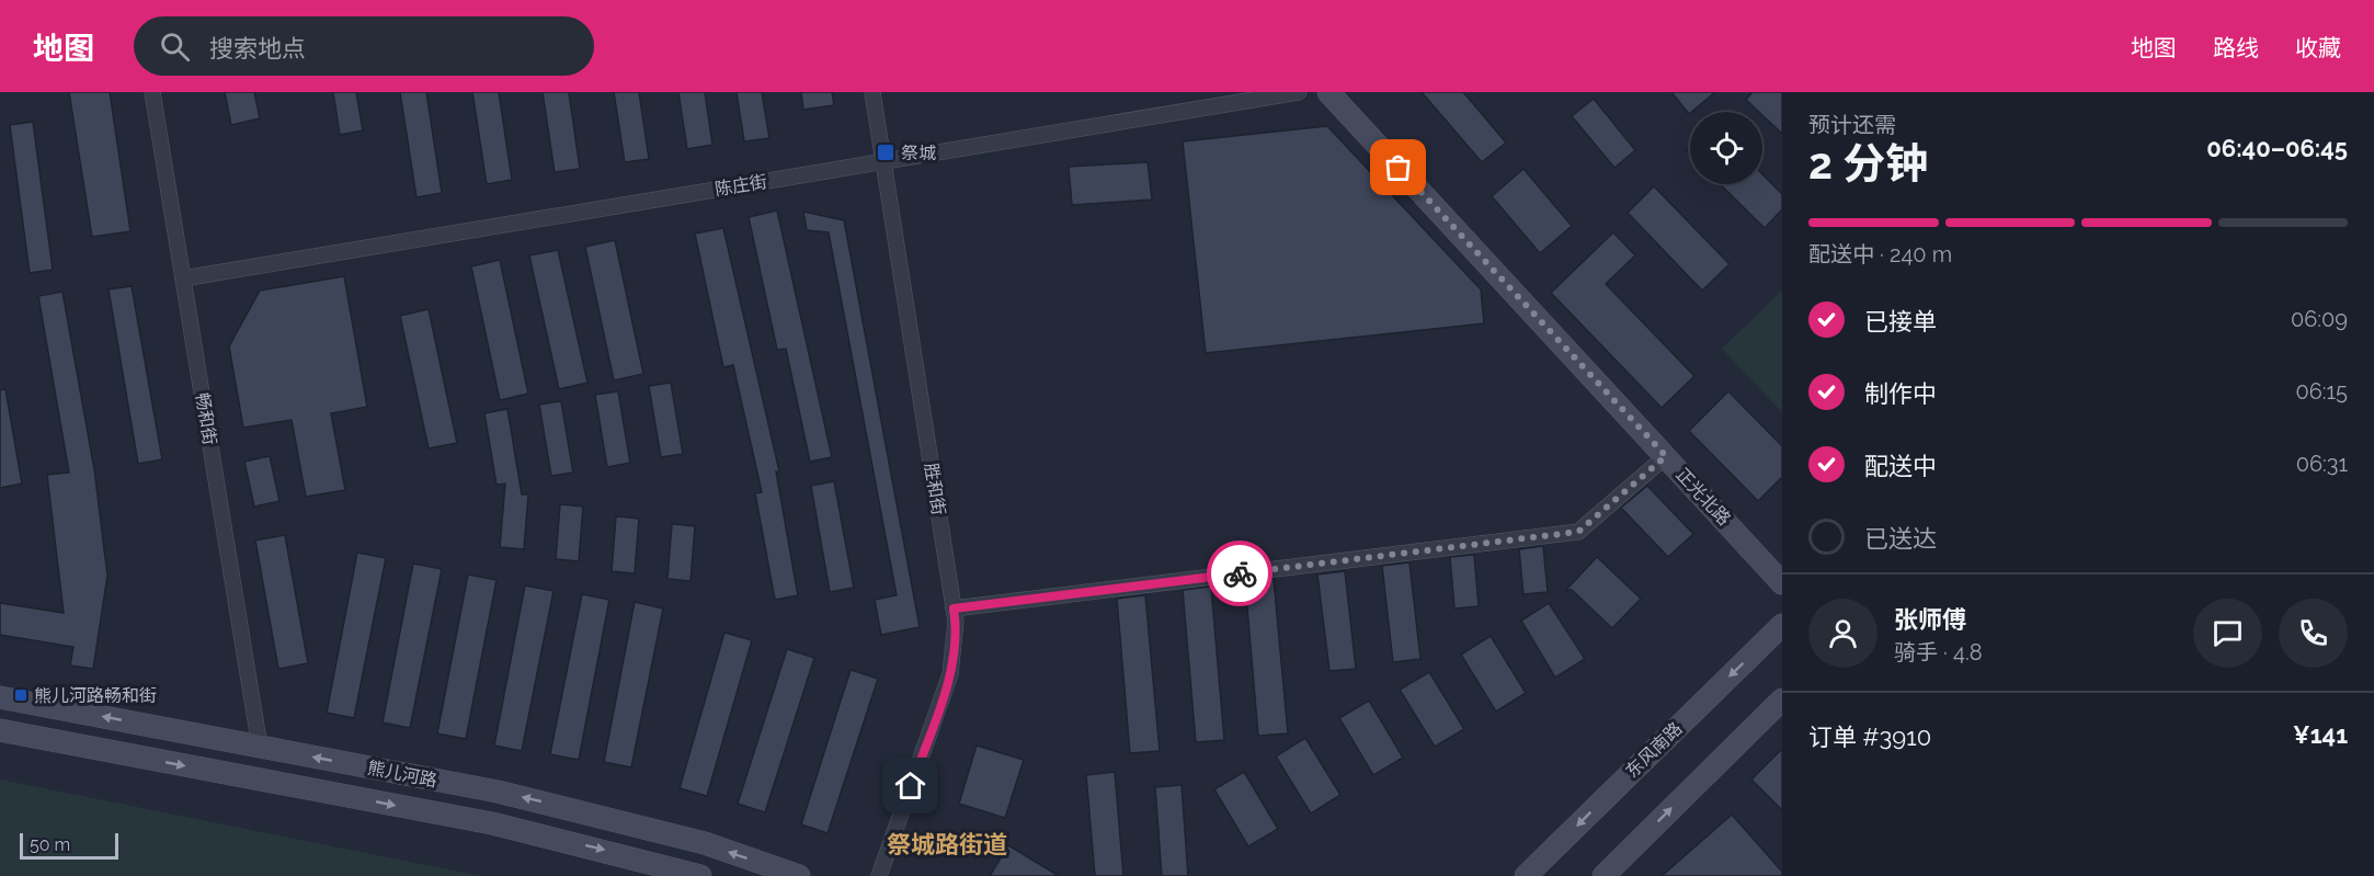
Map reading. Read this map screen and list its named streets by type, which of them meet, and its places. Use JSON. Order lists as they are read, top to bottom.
{
  "streets": {
    "street": [
      "陈庄街",
      "畅和街",
      "胜和街",
      "正光北路",
      "东风南路",
      "熊儿河路"
    ]
  },
  "crossings": [
    ["陈庄街", "畅和街"],
    ["陈庄街", "胜和街"],
    ["畅和街", "熊儿河路"]
  ],
  "districts": ["祭城路街道"],
  "places": {
    "transit": ["祭城", "熊儿河路畅和街"]
  },
  "scale_bar": "50 m",
  "page": {
    "header": "地图",
    "search": "搜索地点",
    "nav": ["地图", "路线", "收藏"],
    "heading": ["2 分钟", "预计还需", "06:40–06:45"],
    "panel": [
      "张师傅",
      "骑手 · 4.8",
      "订单 #3910",
      "¥141"
    ],
    "bar": "配送中 · 240 m",
    "list": [
      ["已接单", "06:09"],
      ["制作中", "06:15"],
      ["配送中", "06:31"],
      "已送达"
    ],
    "scale": "50 m"
  }
}
